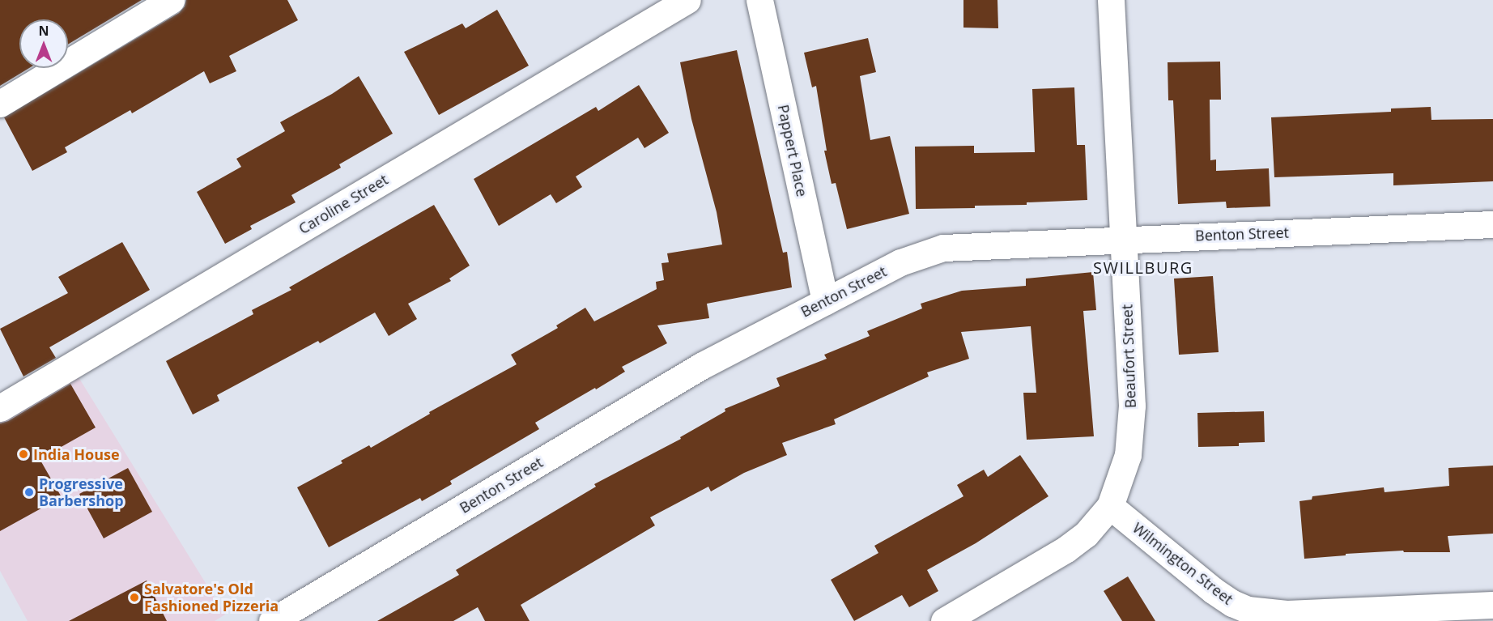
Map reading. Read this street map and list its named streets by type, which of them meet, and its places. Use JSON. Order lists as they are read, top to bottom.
{
  "streets": {
    "street": [
      "Pappert Place",
      "Caroline Street",
      "Benton Street",
      "Beaufort Street",
      "Wilmington Street"
    ]
  },
  "crossings": [
    ["Pappert Place", "Benton Street"],
    ["Benton Street", "Beaufort Street"],
    ["Beaufort Street", "Wilmington Street"]
  ],
  "districts": ["SWILLBURG"],
  "places": ["India House", "Progressive Barbershop", "Salvatore's Old Fashioned Pizzeria"],
  "north": "top"
}
